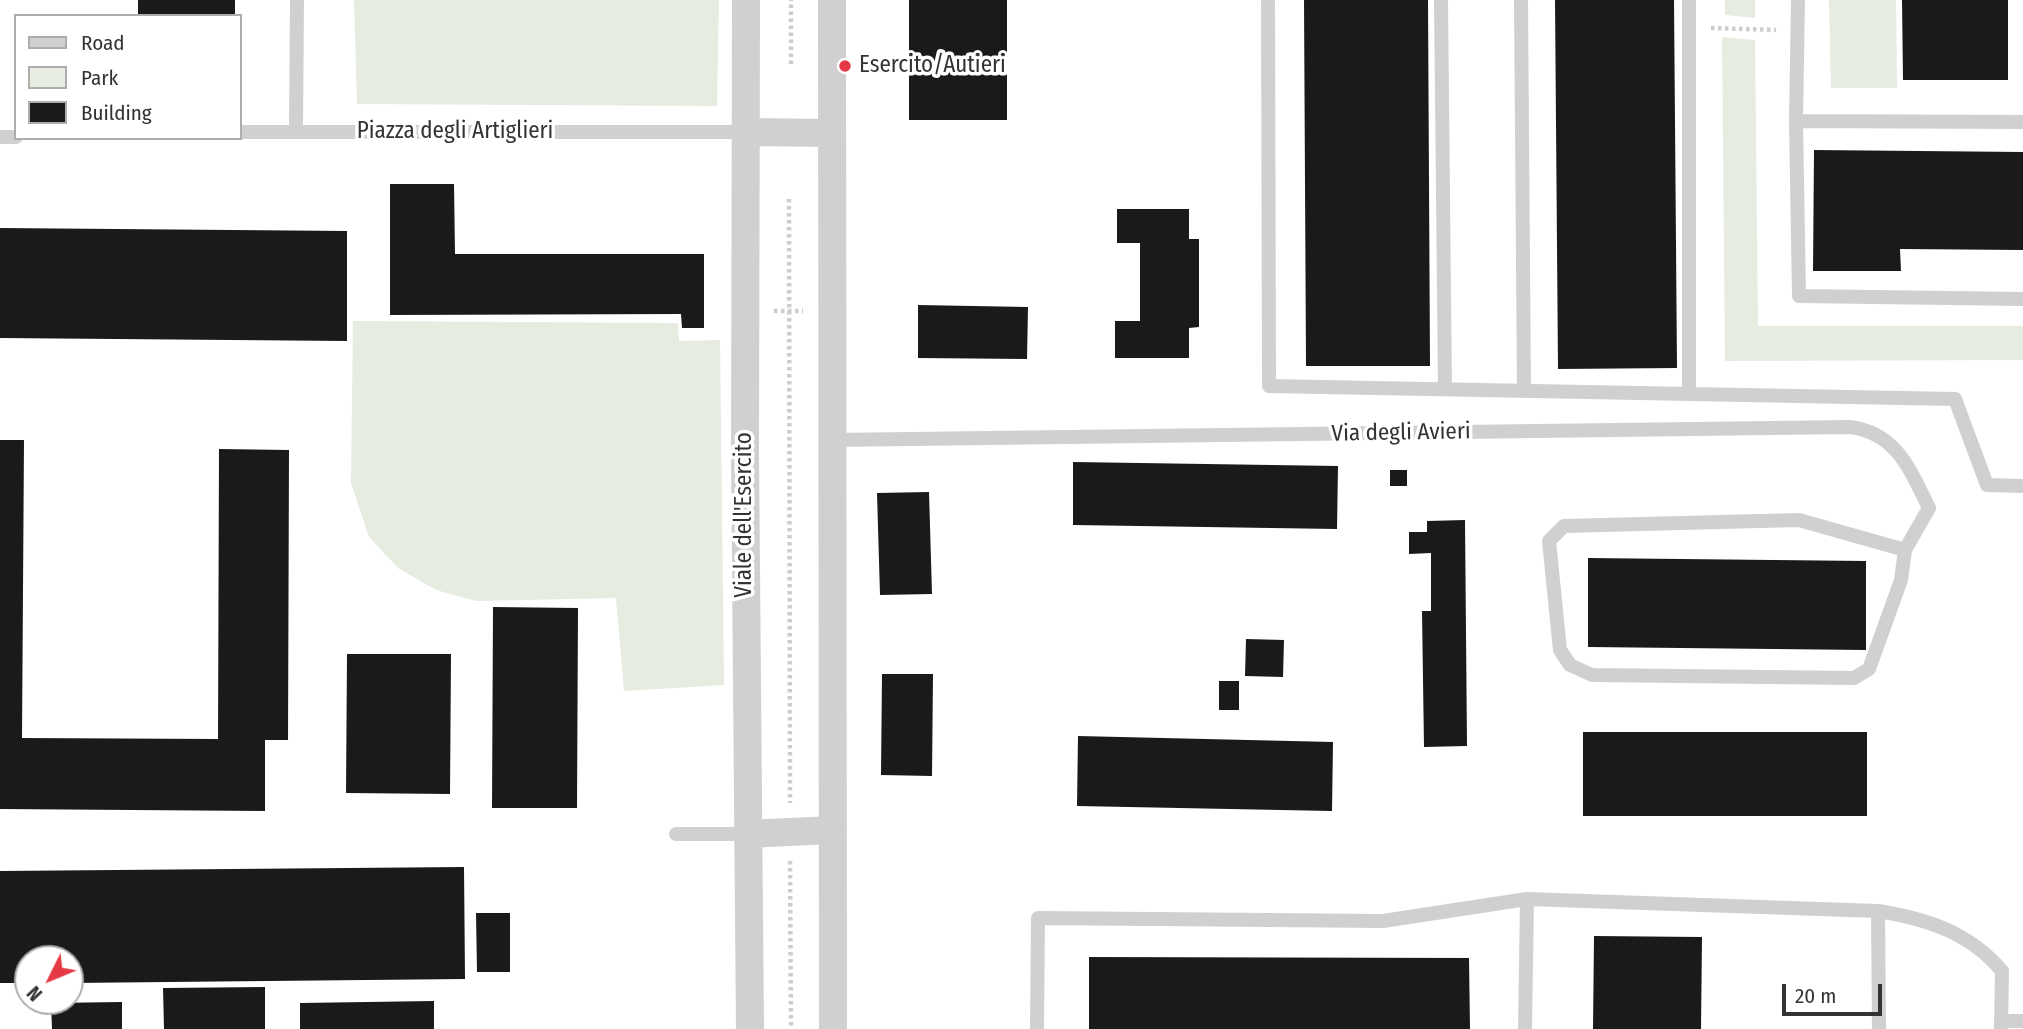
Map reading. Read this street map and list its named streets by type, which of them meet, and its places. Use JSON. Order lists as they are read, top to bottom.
{
  "streets": {
    "street": ["Viale dell'Esercito"],
    "lane": ["Piazza degli Artiglieri", "Via degli Avieri"]
  },
  "crossings": [
    ["Piazza degli Artiglieri", "Viale dell'Esercito"]
  ],
  "places": ["Esercito/Autieri"],
  "legend": ["Road", "Park", "Building"],
  "scale_bar": "20 m",
  "north": "bottom left"
}
